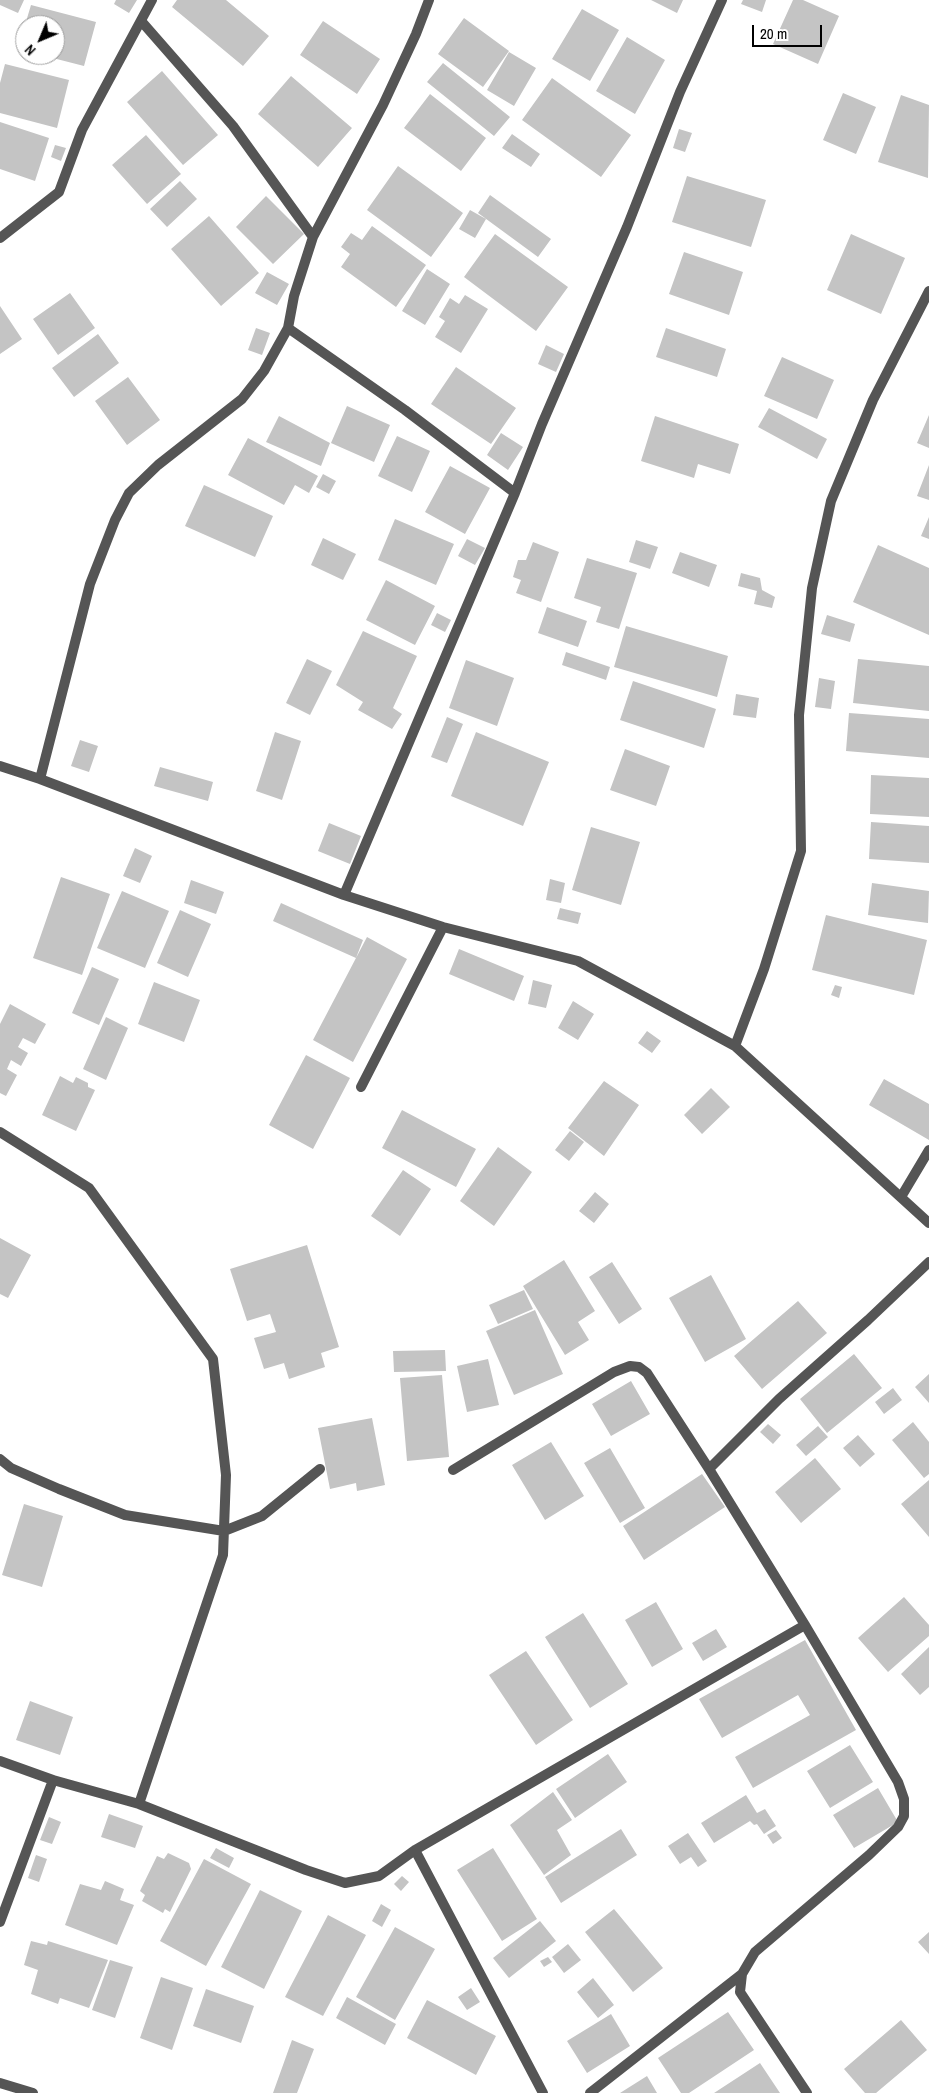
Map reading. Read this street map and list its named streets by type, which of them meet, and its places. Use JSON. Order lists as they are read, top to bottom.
{
  "scale_bar": "20 m",
  "north": "bottom left"
}
